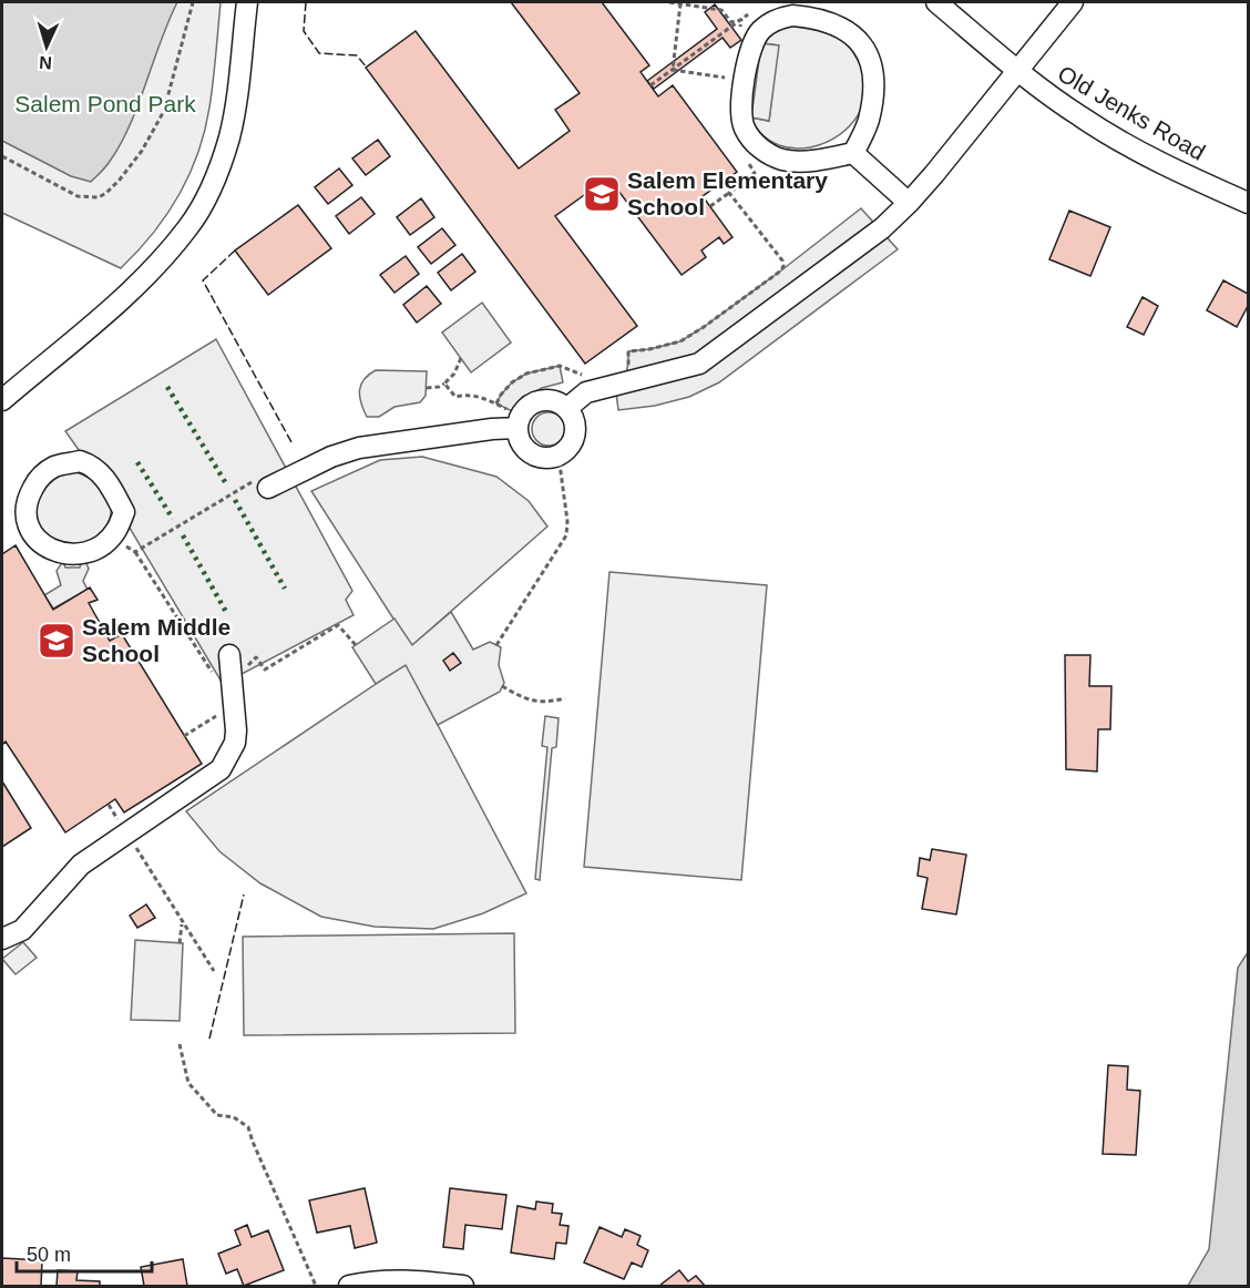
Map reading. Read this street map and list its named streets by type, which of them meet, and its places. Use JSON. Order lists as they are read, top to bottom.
{
  "streets": {
    "street": ["Old Jenks Road"]
  },
  "parks": ["Salem Pond Park"],
  "places": {
    "school or university": ["Salem Elementary School", "Salem Middle School"]
  },
  "scale_bar": "50 m",
  "north": "bottom"
}
